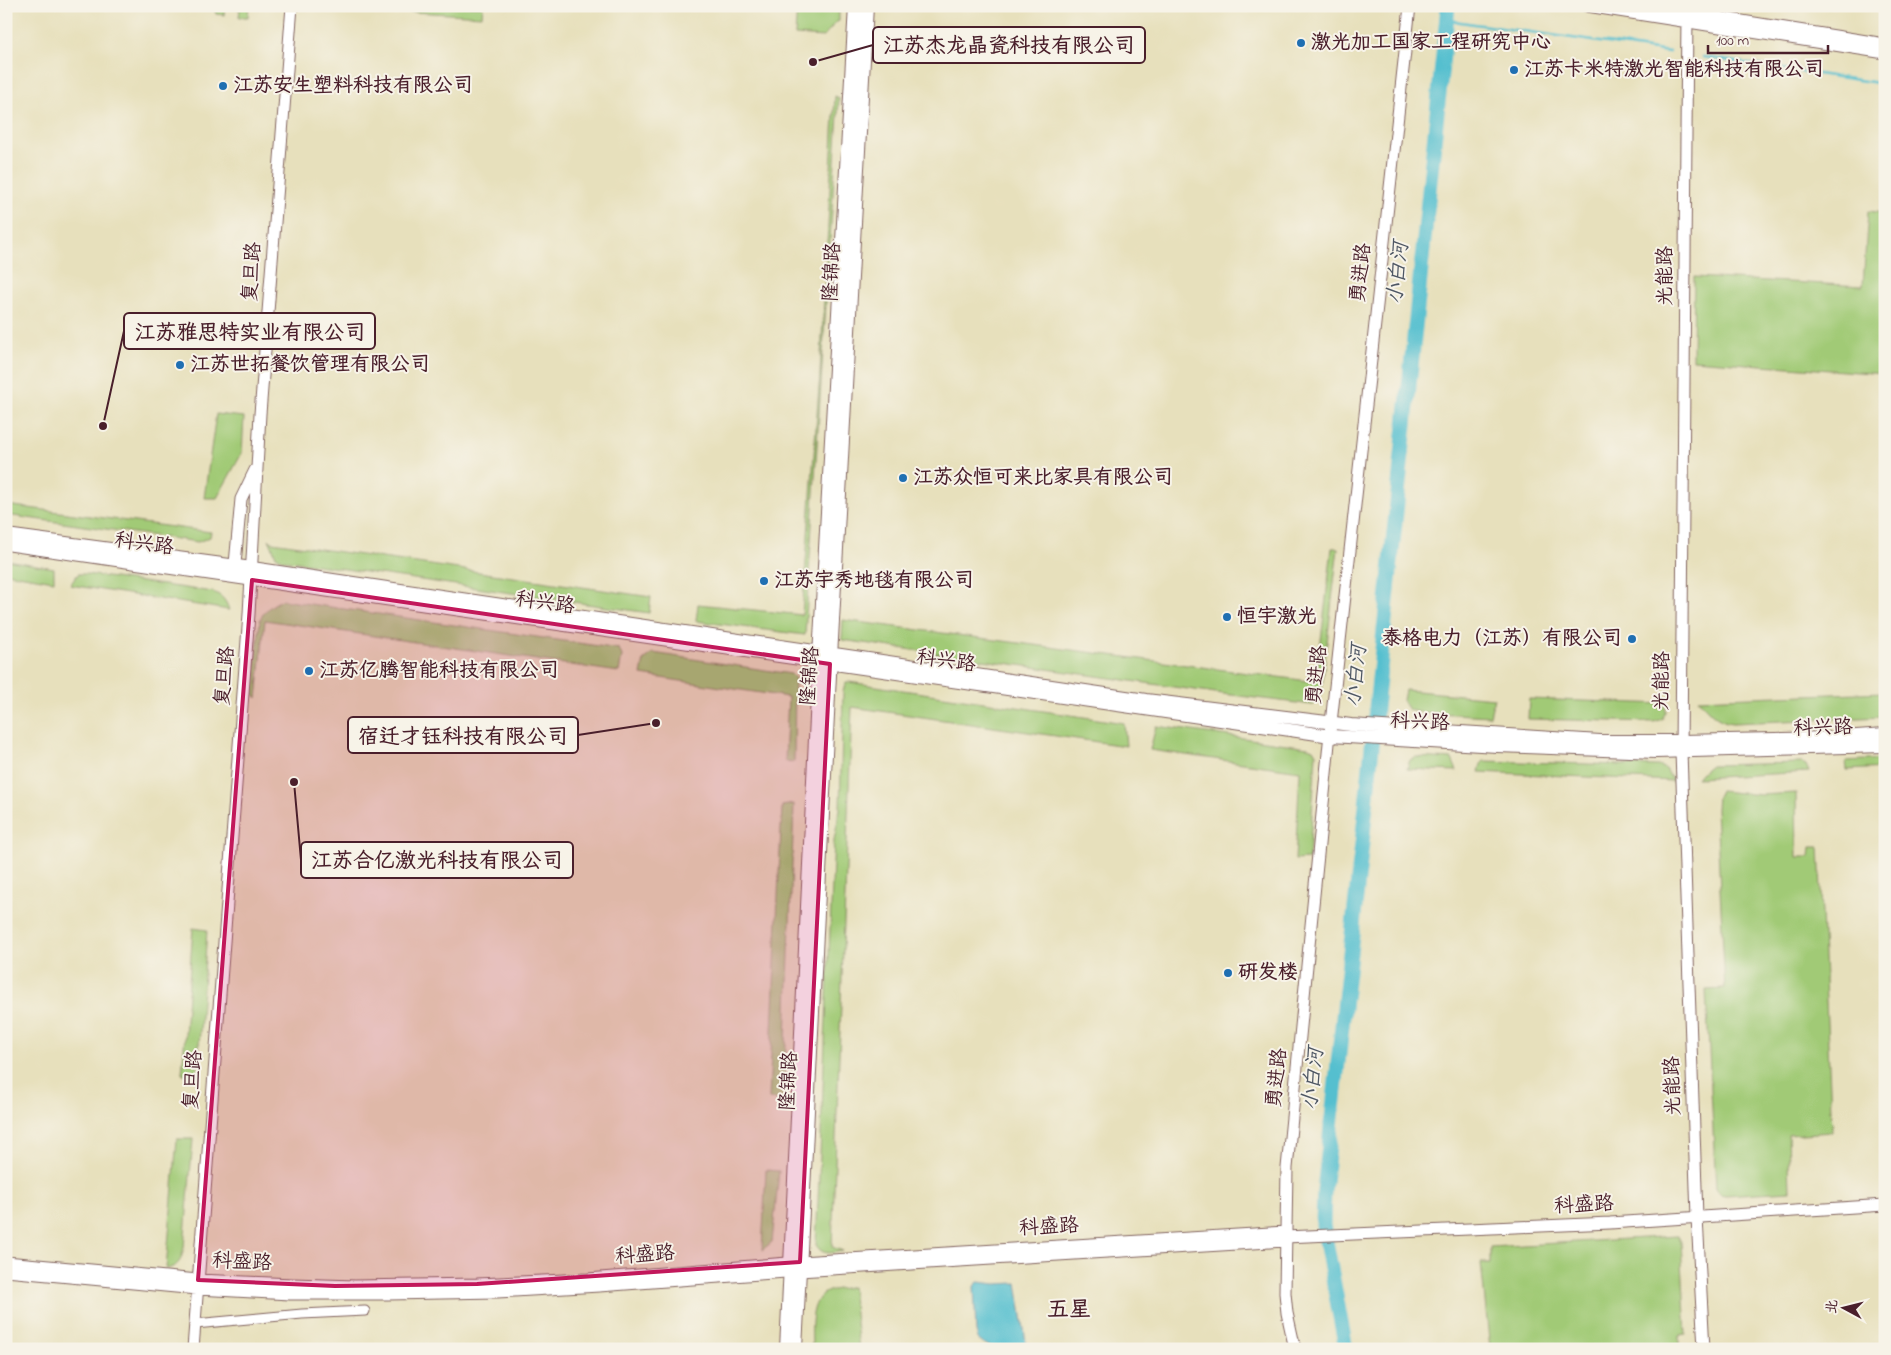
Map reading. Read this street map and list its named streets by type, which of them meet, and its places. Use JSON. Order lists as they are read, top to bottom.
{
  "streets": {
    "main road": ["隆锦路", "科兴路"],
    "street": [
      "复旦路",
      "勇进路",
      "光能路",
      "科盛路"
    ]
  },
  "crossings": [
    ["复旦路", "科兴路"],
    ["复旦路", "科盛路"],
    ["隆锦路", "科兴路"],
    ["隆锦路", "科盛路"],
    ["勇进路", "科兴路"],
    ["勇进路", "科盛路"],
    ["光能路", "科兴路"],
    ["光能路", "科盛路"]
  ],
  "districts": ["五星"],
  "water": ["小白河"],
  "places": [
    "激光加工国家工程研究中心",
    "江苏杰龙晶瓷科技有限公司",
    "江苏卡米特激光智能科技有限公司",
    "江苏安生塑料科技有限公司",
    "江苏世拓餐饮管理有限公司",
    "江苏雅思特实业有限公司",
    "江苏众恒可来比家具有限公司",
    "江苏宇秀地毯有限公司",
    "恒宇激光",
    "泰格电力（江苏）有限公司",
    "江苏亿腾智能科技有限公司",
    "宿迁才钰科技有限公司",
    "江苏合亿激光科技有限公司",
    "研发楼"
  ],
  "scale_bar": "100 m",
  "north": "left"
}
